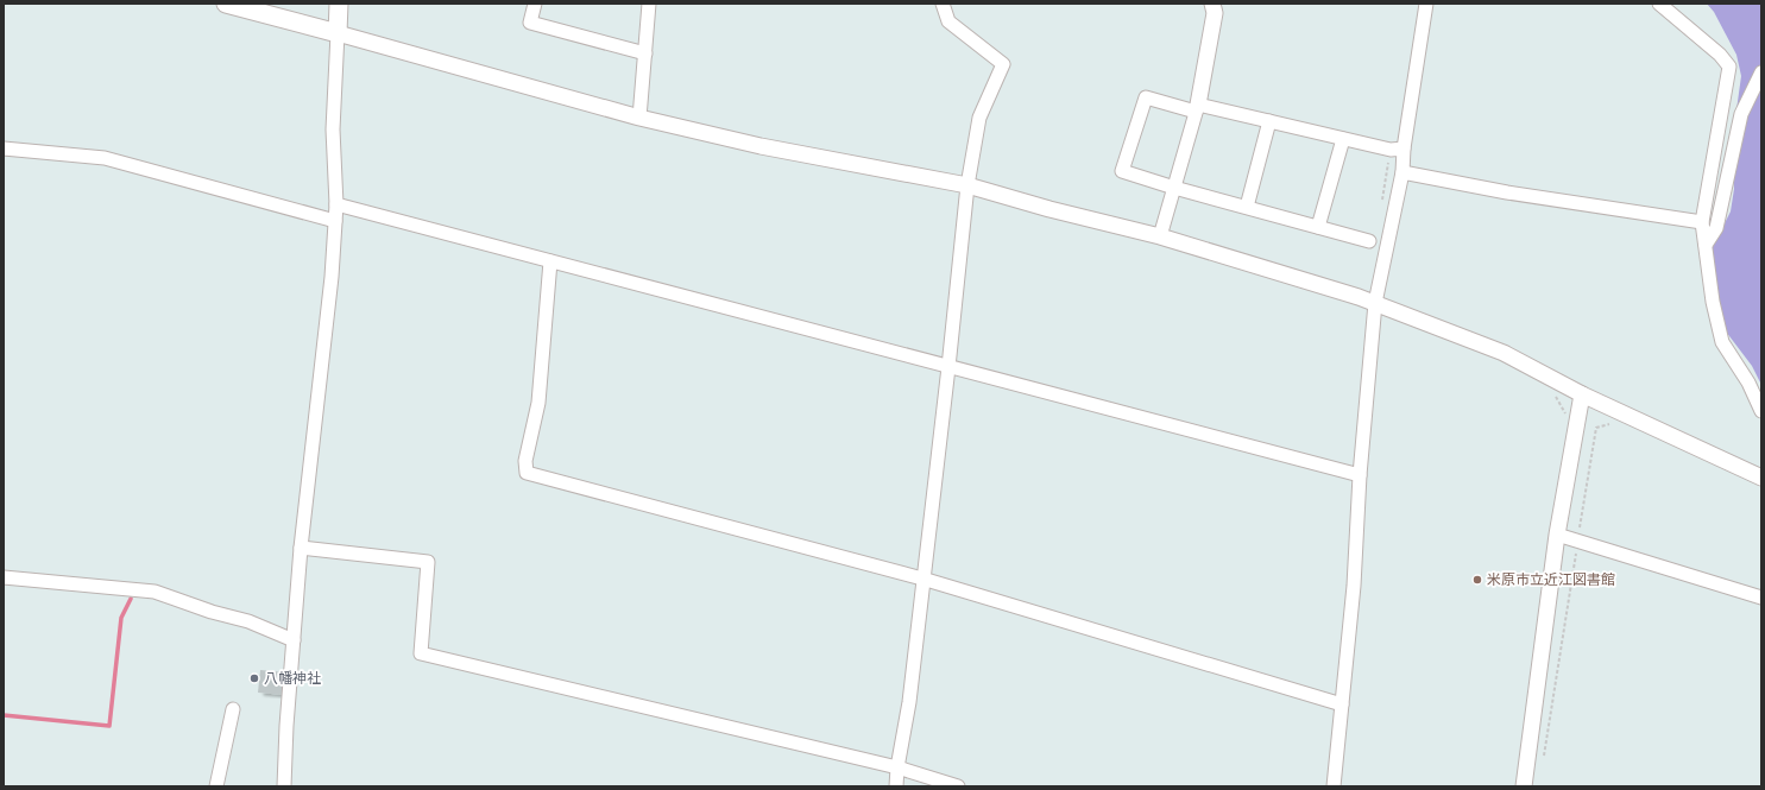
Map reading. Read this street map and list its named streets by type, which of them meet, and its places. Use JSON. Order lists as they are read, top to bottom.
{
  "places": ["米原市立近江図書館", "八幡神社"]
}
